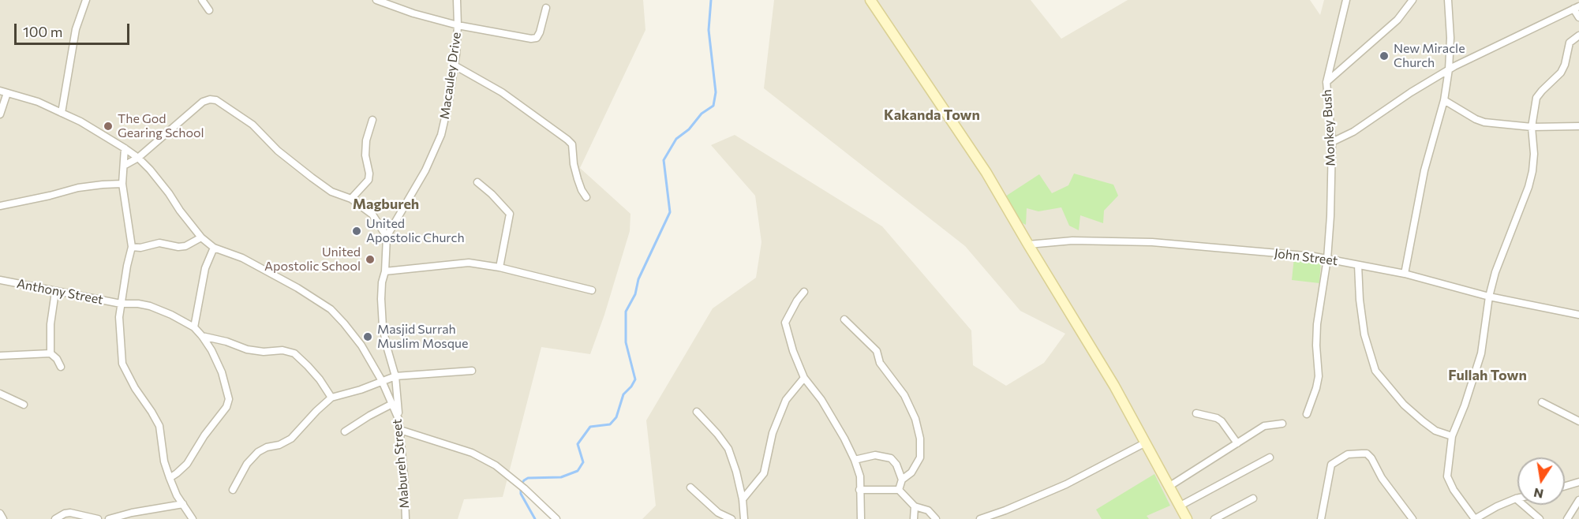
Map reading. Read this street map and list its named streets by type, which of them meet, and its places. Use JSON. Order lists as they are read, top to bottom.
{
  "streets": {
    "street": [
      "Macauley Drive",
      "Monkey Bush",
      "John Street",
      "Anthony Street",
      "Mabureh Street"
    ]
  },
  "crossings": [
    ["Macauley Drive", "Mabureh Street"],
    ["Monkey Bush", "John Street"]
  ],
  "districts": ["Kakanda Town", "Magbureh", "Fullah Town"],
  "places": [
    "New Miracle Church",
    "The God Gearing School",
    "United Apostolic Church",
    "United Apostolic School",
    "Masjid Surrah Muslim Mosque"
  ],
  "scale_bar": "100 m",
  "north": "bottom"
}
